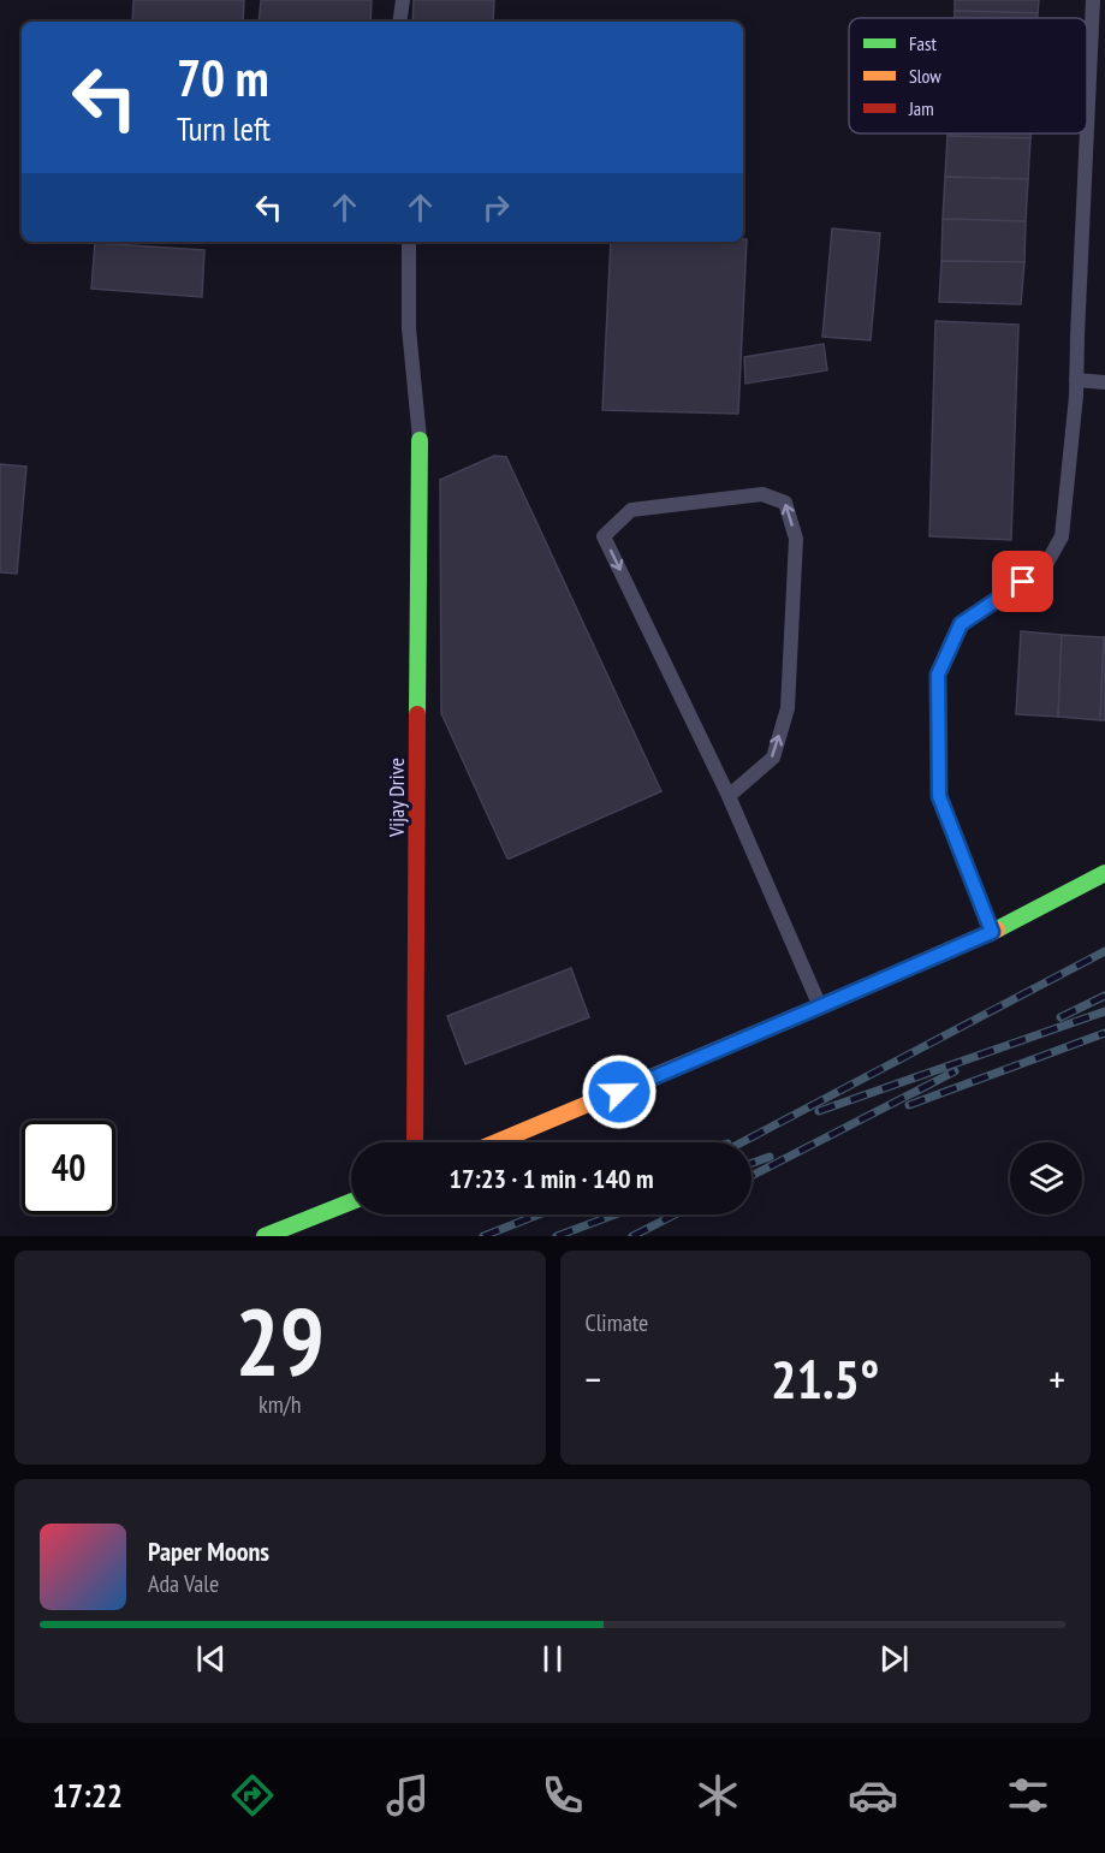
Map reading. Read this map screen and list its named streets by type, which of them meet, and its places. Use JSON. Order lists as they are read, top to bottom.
{
  "streets": {
    "street": ["Vijay Drive"]
  },
  "legend": ["Fast", "Slow", "Jam"],
  "page": {
    "turn": ["70 m", "Turn left"],
    "limit": "40",
    "trip": "17:23 · 1 min · 140 m",
    "tile": [
      ["29", "km/h"],
      "Climate"
    ],
    "heat": ["−", "21.5°", "+"],
    "song": ["Paper Moons", "Ada Vale"],
    "tabs": "17:22"
  }
}
